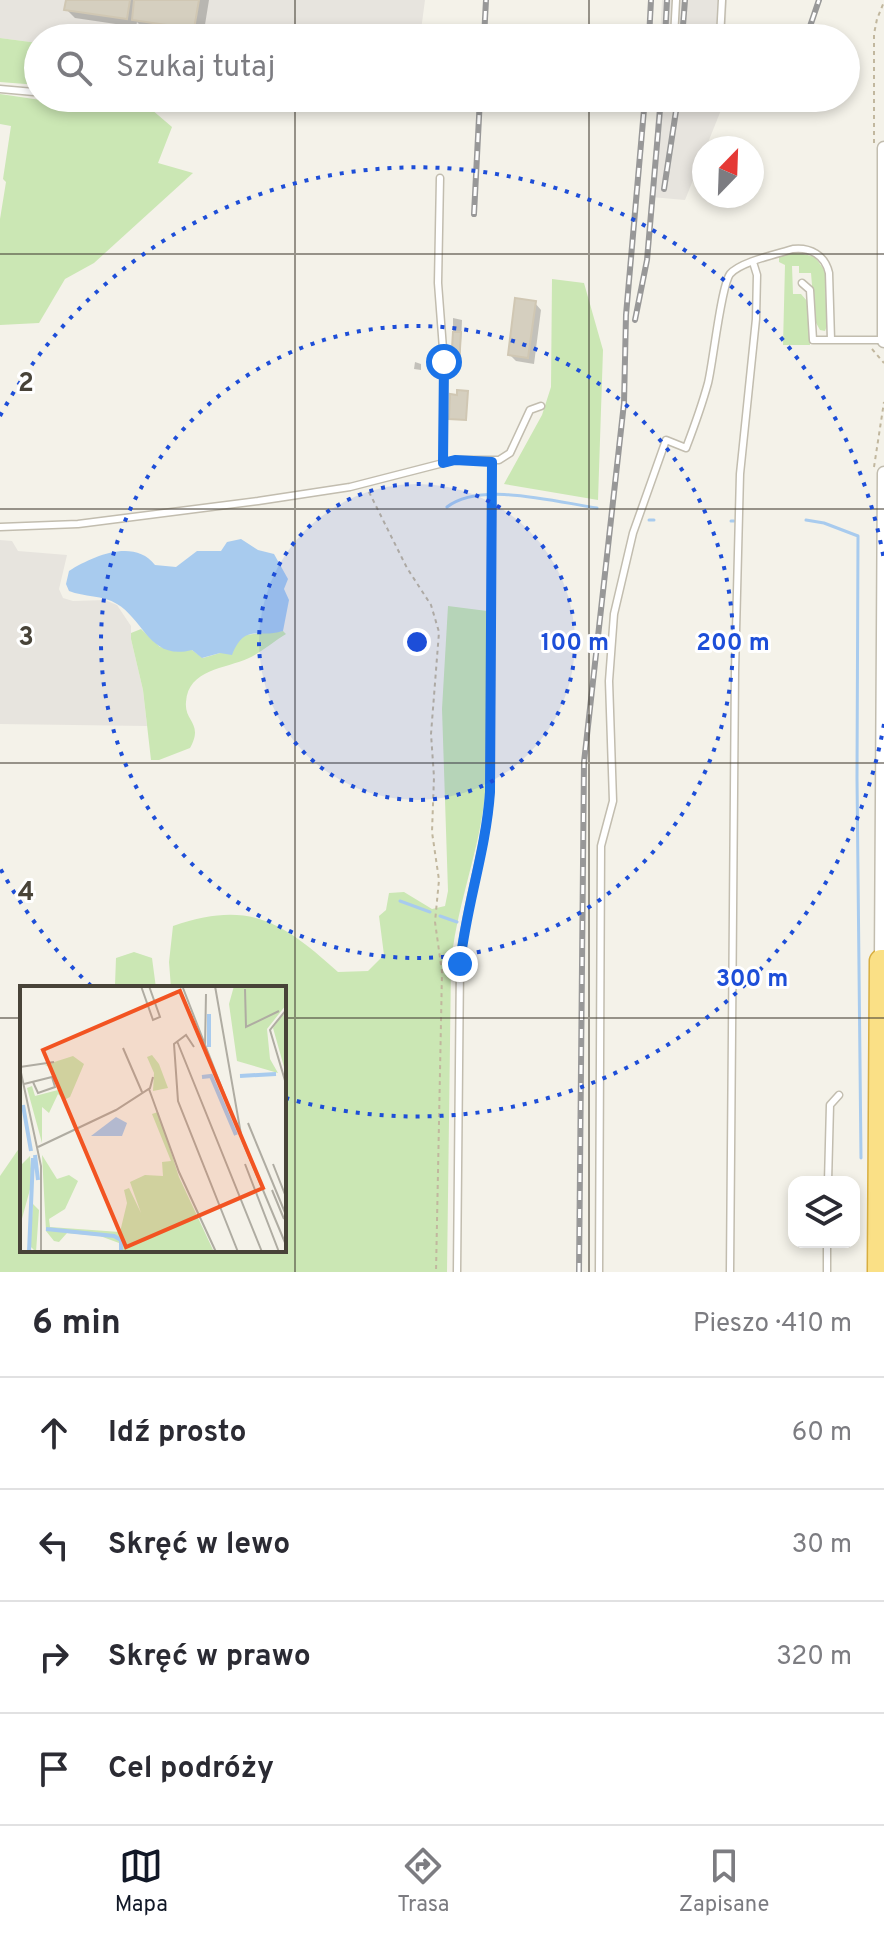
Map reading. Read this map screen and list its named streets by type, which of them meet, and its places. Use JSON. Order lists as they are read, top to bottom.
{
  "north": "top right",
  "page": {
    "search": "Szukaj tutaj",
    "heading": ["6 min", "Pieszo · 410 m"],
    "list": [
      ["Idź prosto", "60 m"],
      ["Skręć w lewo", "30 m"],
      ["Skręć w prawo", "320 m"],
      "Cel podróży"
    ],
    "nav": ["Mapa", "Trasa", "Zapisane"]
  },
  "grid": {
    "rows": ["2", "3", "4"]
  },
  "rings": ["100 m", "200 m", "300 m"]
}
